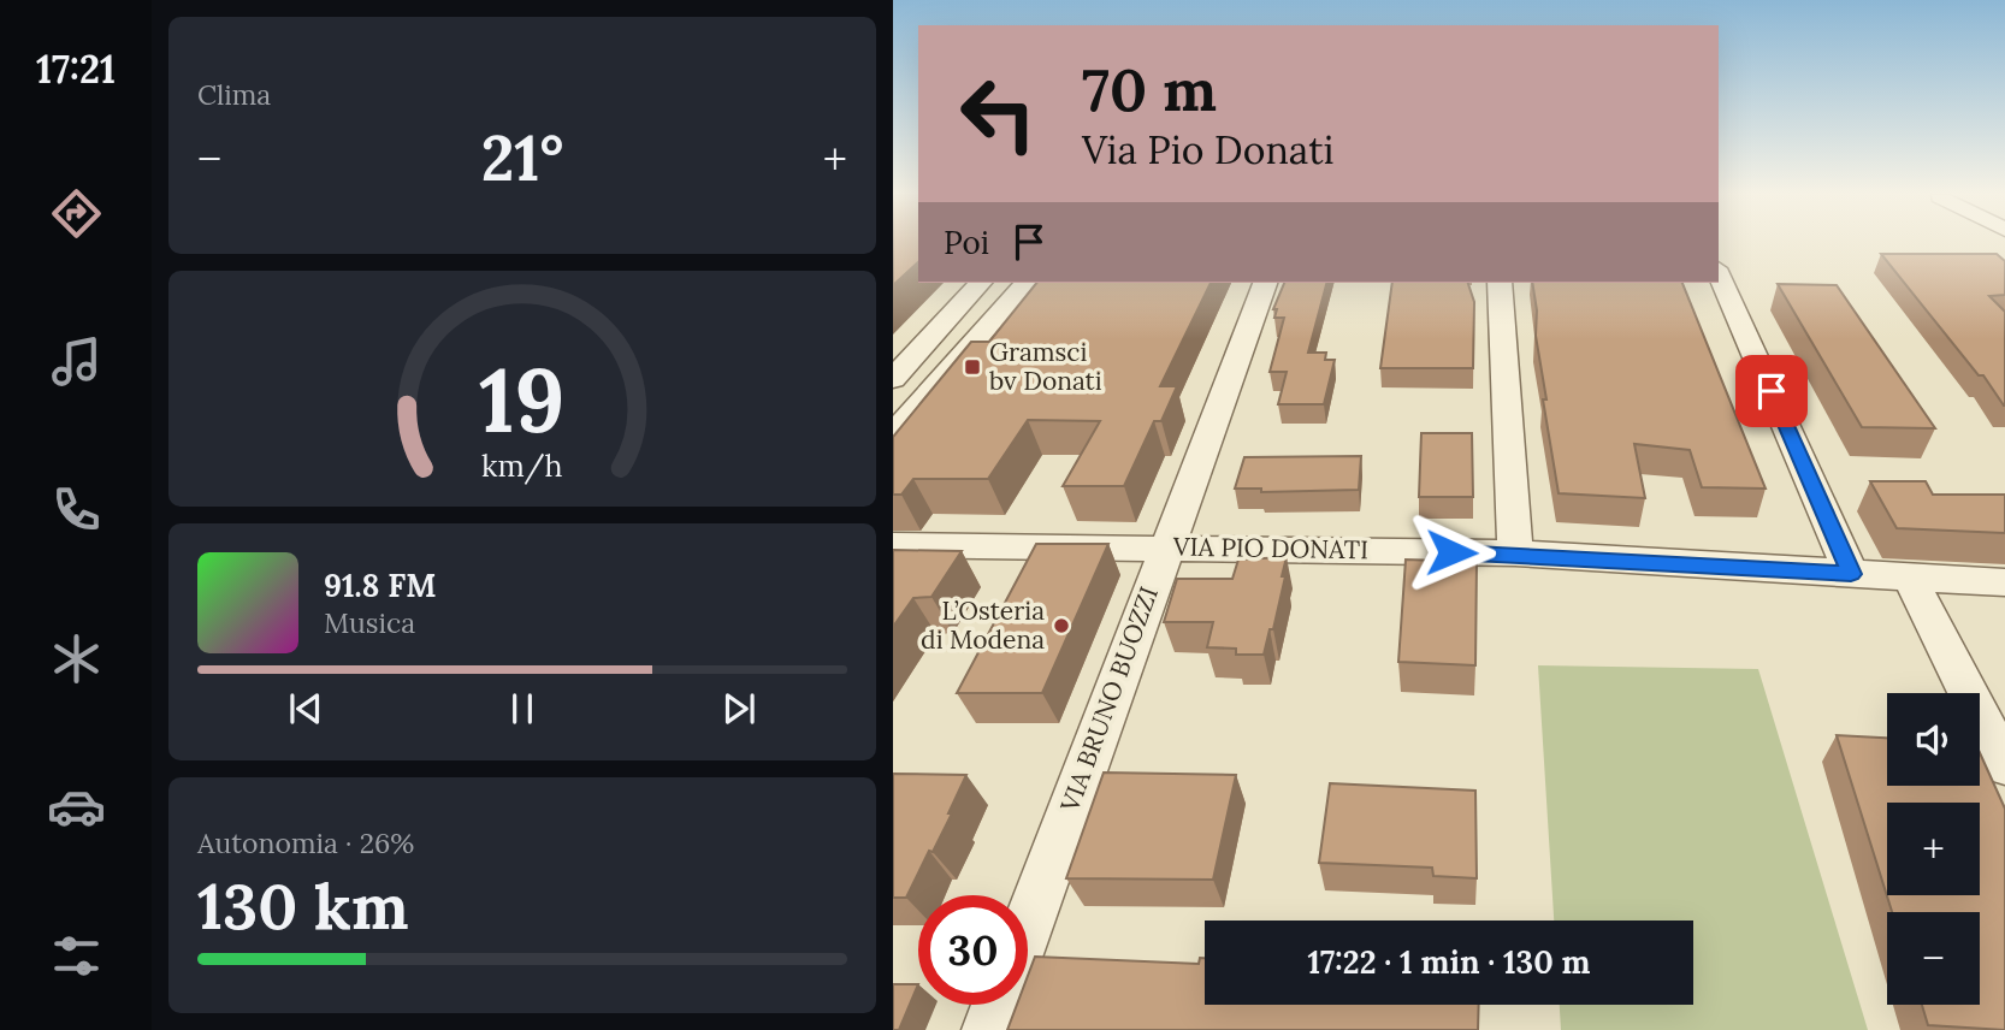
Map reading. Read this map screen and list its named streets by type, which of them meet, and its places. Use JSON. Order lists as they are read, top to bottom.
{
  "streets": {
    "street": ["VIA PIO DONATI", "VIA BRUNO BUOZZI"]
  },
  "crossings": [
    ["VIA PIO DONATI", "VIA BRUNO BUOZZI"]
  ],
  "places": {
    "transit": ["Gramsci bv Donati"],
    "other": ["L’Osteria di Modena"]
  },
  "page": {
    "tabs": "17:21",
    "tile": [
      "Clima",
      ["Autonomia · 26%", "130 km"]
    ],
    "turn": ["70 m", "Via Pio Donati"],
    "heat": ["−", "21°", "+"],
    "then": "Poi",
    "song": ["91.8 FM", "Musica"],
    "map_buttons": ["+", "−"],
    "limit": "30",
    "trip": "17:22 · 1 min · 130 m",
    "gauge": ["19", "km/h"]
  }
}
